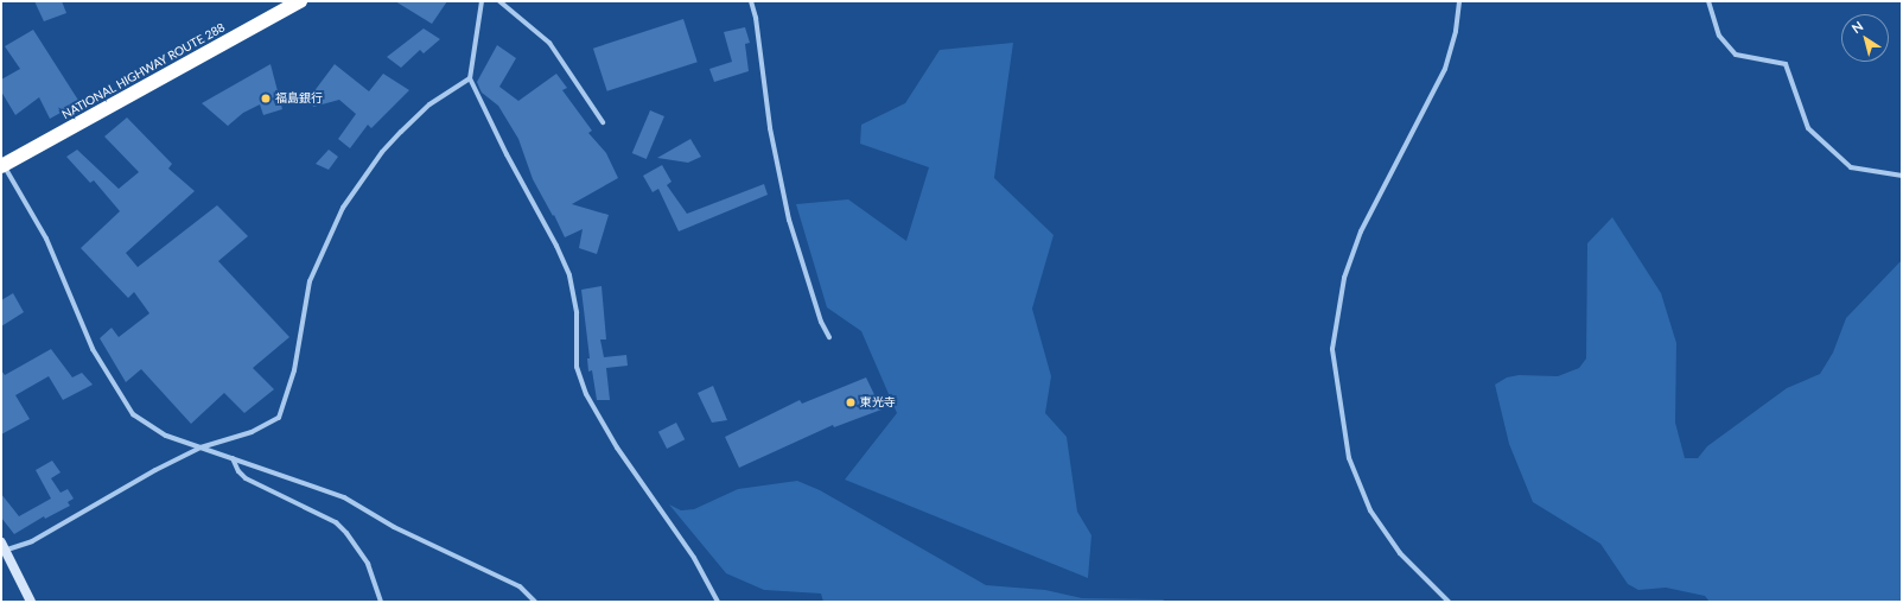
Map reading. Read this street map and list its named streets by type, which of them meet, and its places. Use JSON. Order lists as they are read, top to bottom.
{
  "streets": {
    "highway": ["NATIONAL HIGHWAY ROUTE 288"]
  },
  "places": ["福島銀行", "東光寺"],
  "north": "top left"
}
